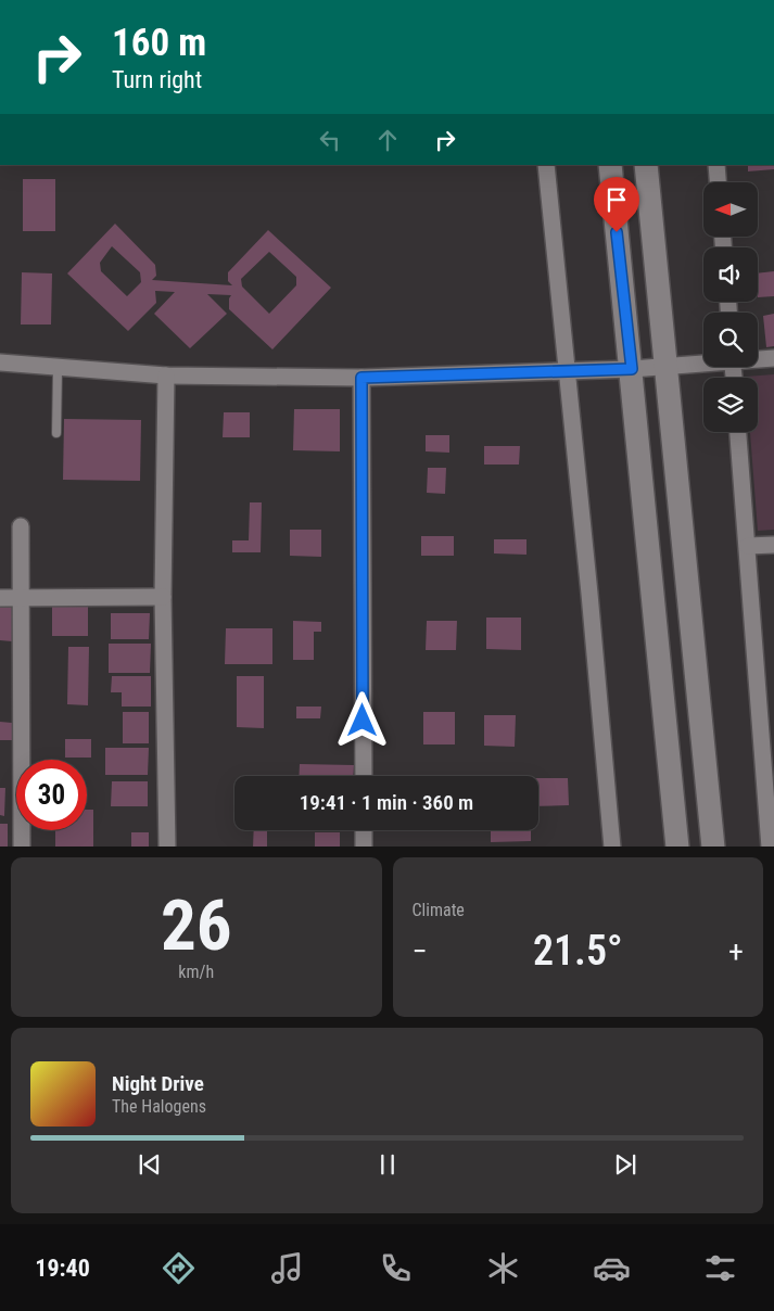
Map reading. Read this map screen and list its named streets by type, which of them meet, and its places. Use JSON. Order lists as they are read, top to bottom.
{
  "north": "left",
  "page": {
    "turn": ["160 m", "Turn right"],
    "limit": "30",
    "trip": "19:41 · 1 min · 360 m",
    "tile": [
      ["26", "km/h"],
      "Climate"
    ],
    "heat": ["−", "21.5°", "+"],
    "song": ["Night Drive", "The Halogens"],
    "tabs": "19:40"
  }
}
